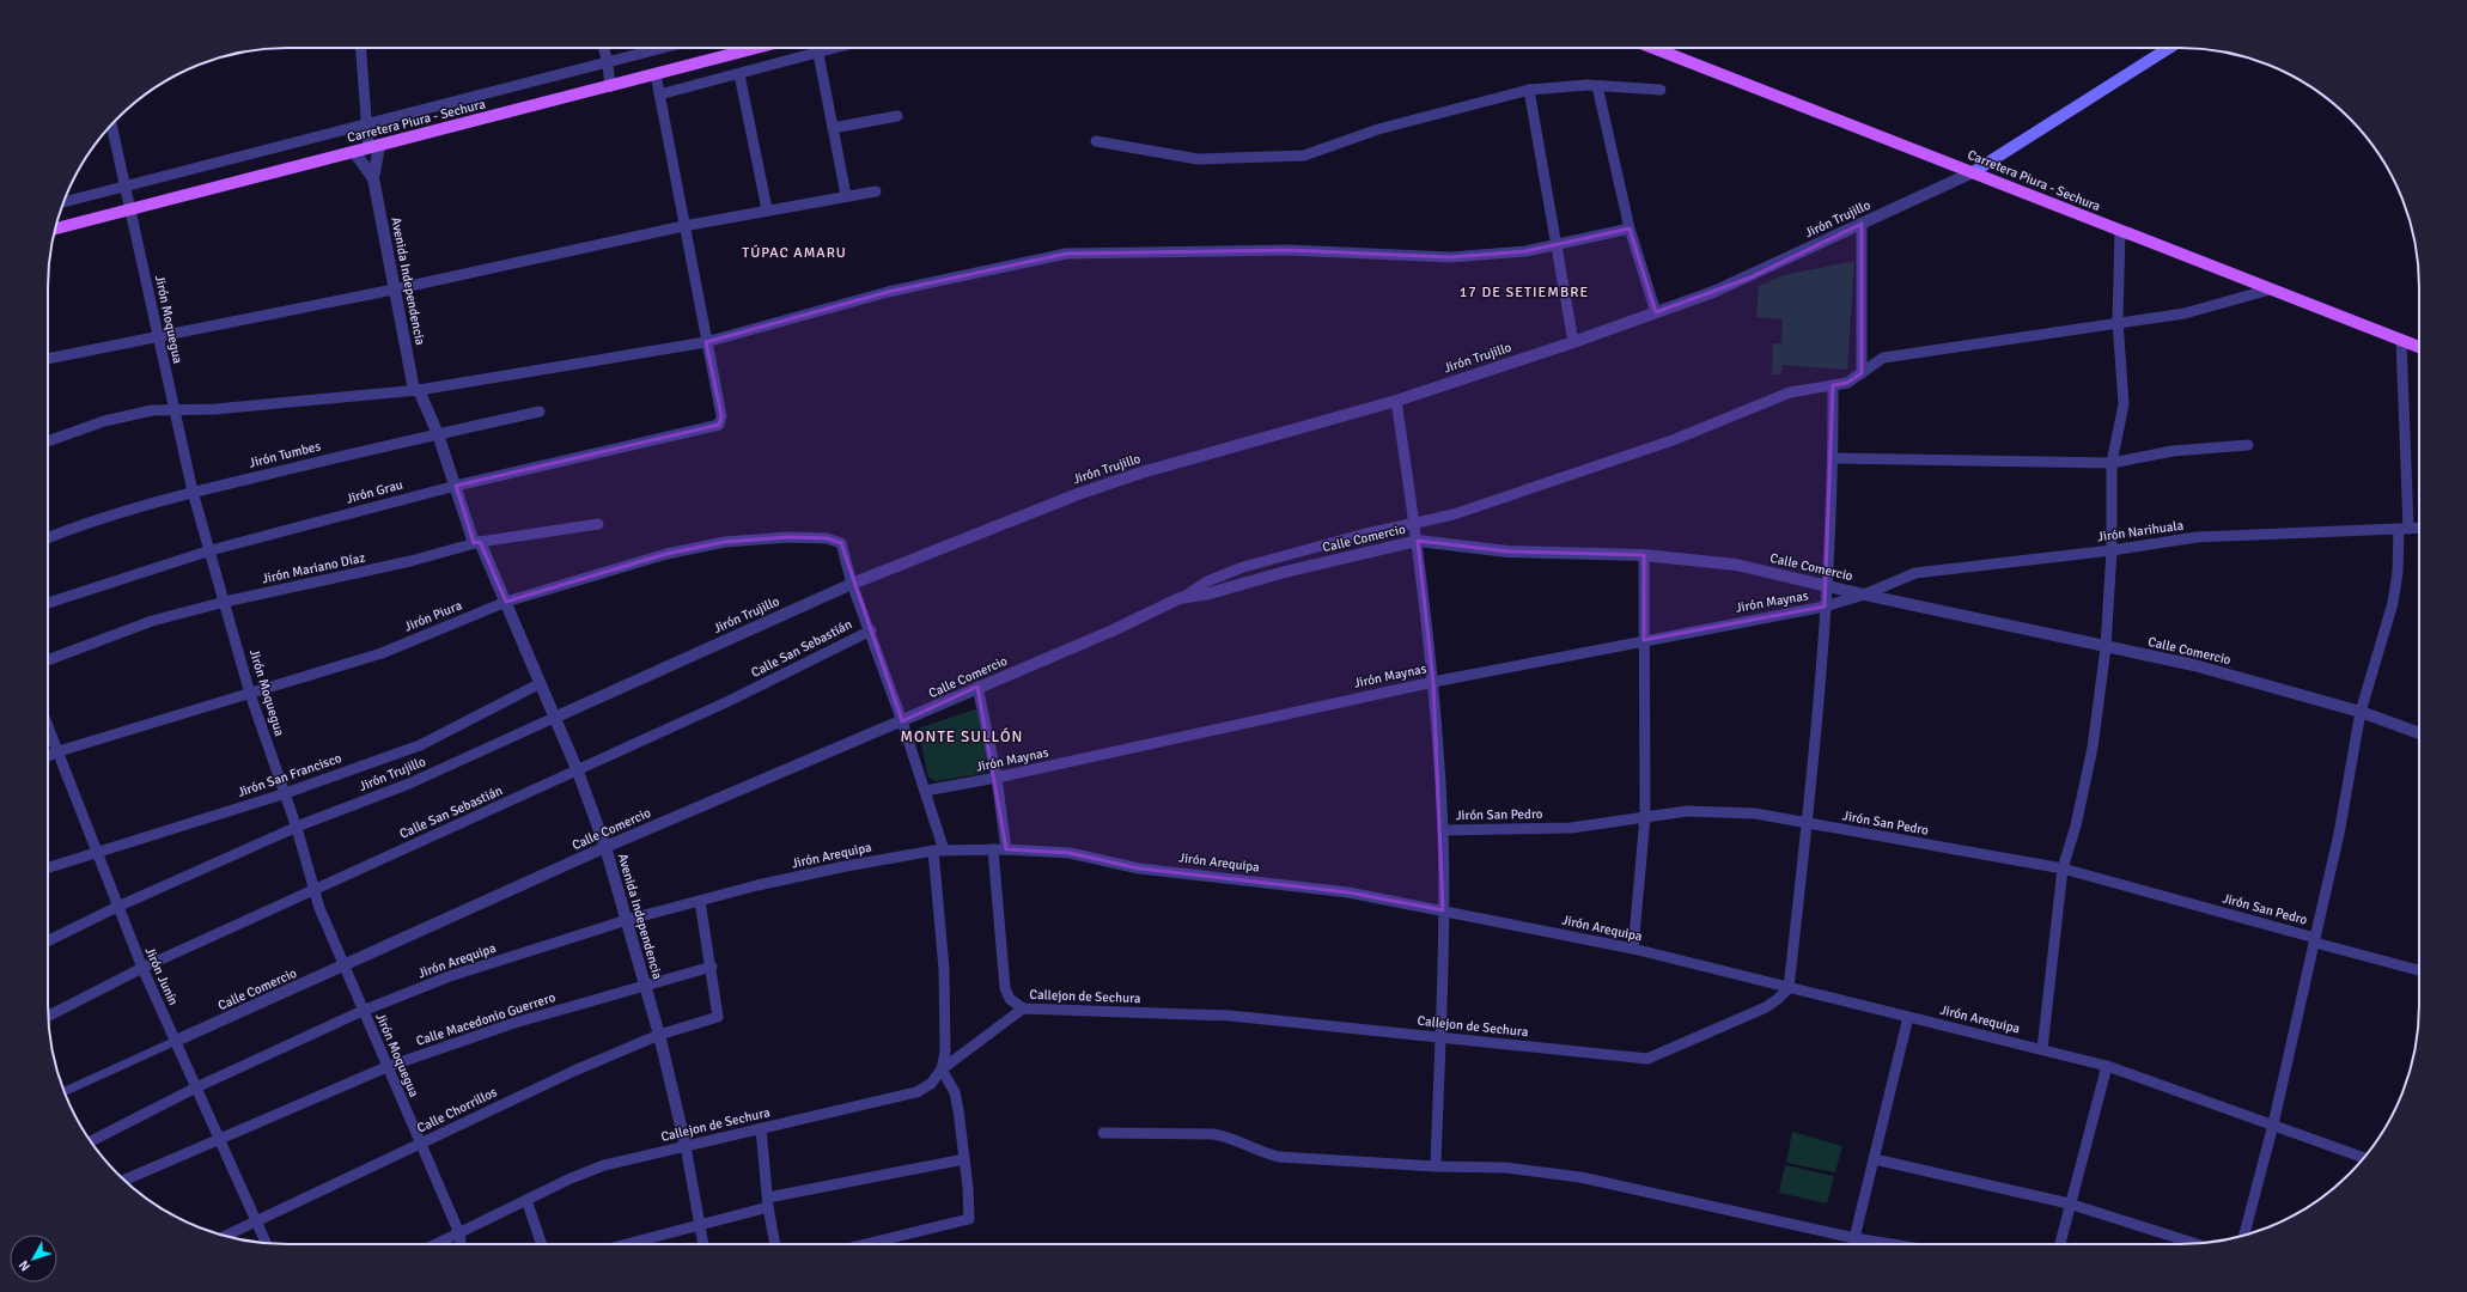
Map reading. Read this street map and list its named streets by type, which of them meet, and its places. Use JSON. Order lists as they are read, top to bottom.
{
  "streets": {
    "main road": ["Carretera Piura - Sechura", "Jirón Trujillo"],
    "street": [
      "Avenida Independencia",
      "Jirón Moquegua",
      "Jirón Tumbes",
      "Jirón Grau",
      "Jirón Narihuala",
      "Calle Comercio",
      "Jirón Mariano Díaz",
      "Jirón Maynas",
      "Jirón Piura",
      "Calle San Sebastián",
      "Jirón San Francisco",
      "Jirón San Pedro",
      "Jirón Arequipa",
      "Jirón Junín",
      "Callejon de Sechura",
      "Calle Macedonio Guerrero",
      "Calle Chorrillos"
    ]
  },
  "crossings": [
    ["Carretera Piura - Sechura", "Jirón Trujillo"],
    ["Carretera Piura - Sechura", "Avenida Independencia"],
    ["Carretera Piura - Sechura", "Jirón Moquegua"],
    ["Carretera Piura - Sechura", "Calle Comercio"],
    ["Jirón Trujillo", "Avenida Independencia"],
    ["Jirón Trujillo", "Jirón Moquegua"],
    ["Jirón Trujillo", "Jirón Piura"],
    ["Jirón Trujillo", "Jirón Junín"],
    ["Avenida Independencia", "Jirón Tumbes"],
    ["Avenida Independencia", "Jirón Grau"],
    ["Avenida Independencia", "Calle Comercio"],
    ["Avenida Independencia", "Jirón Mariano Díaz"],
    ["Avenida Independencia", "Jirón Piura"],
    ["Avenida Independencia", "Calle San Sebastián"],
    ["Avenida Independencia", "Jirón San Francisco"],
    ["Avenida Independencia", "Jirón Arequipa"],
    ["Avenida Independencia", "Callejon de Sechura"],
    ["Avenida Independencia", "Calle Macedonio Guerrero"],
    ["Avenida Independencia", "Calle Chorrillos"],
    ["Jirón Moquegua", "Jirón Tumbes"],
    ["Jirón Moquegua", "Jirón Grau"],
    ["Jirón Moquegua", "Calle Comercio"],
    ["Jirón Moquegua", "Jirón Mariano Díaz"],
    ["Jirón Moquegua", "Jirón Piura"],
    ["Jirón Moquegua", "Calle San Sebastián"],
    ["Jirón Moquegua", "Jirón San Francisco"],
    ["Jirón Moquegua", "Jirón Arequipa"],
    ["Jirón Moquegua", "Callejon de Sechura"],
    ["Jirón Moquegua", "Calle Macedonio Guerrero"],
    ["Jirón Moquegua", "Calle Chorrillos"],
    ["Jirón Narihuala", "Calle Comercio"],
    ["Jirón Narihuala", "Jirón Maynas"],
    ["Calle Comercio", "Jirón Maynas"],
    ["Calle Comercio", "Jirón Junín"],
    ["Jirón Piura", "Jirón Junín"],
    ["Calle San Sebastián", "Jirón Junín"],
    ["Jirón San Francisco", "Jirón Junín"],
    ["Jirón Arequipa", "Jirón Junín"],
    ["Jirón Arequipa", "Callejon de Sechura"],
    ["Jirón Junín", "Calle Macedonio Guerrero"],
    ["Jirón Junín", "Calle Chorrillos"],
    ["Calle Macedonio Guerrero", "Calle Chorrillos"]
  ],
  "districts": ["TÚPAC AMARU", "17 DE SETIEMBRE", "MONTE SULLÓN"],
  "north": "bottom left"
}
